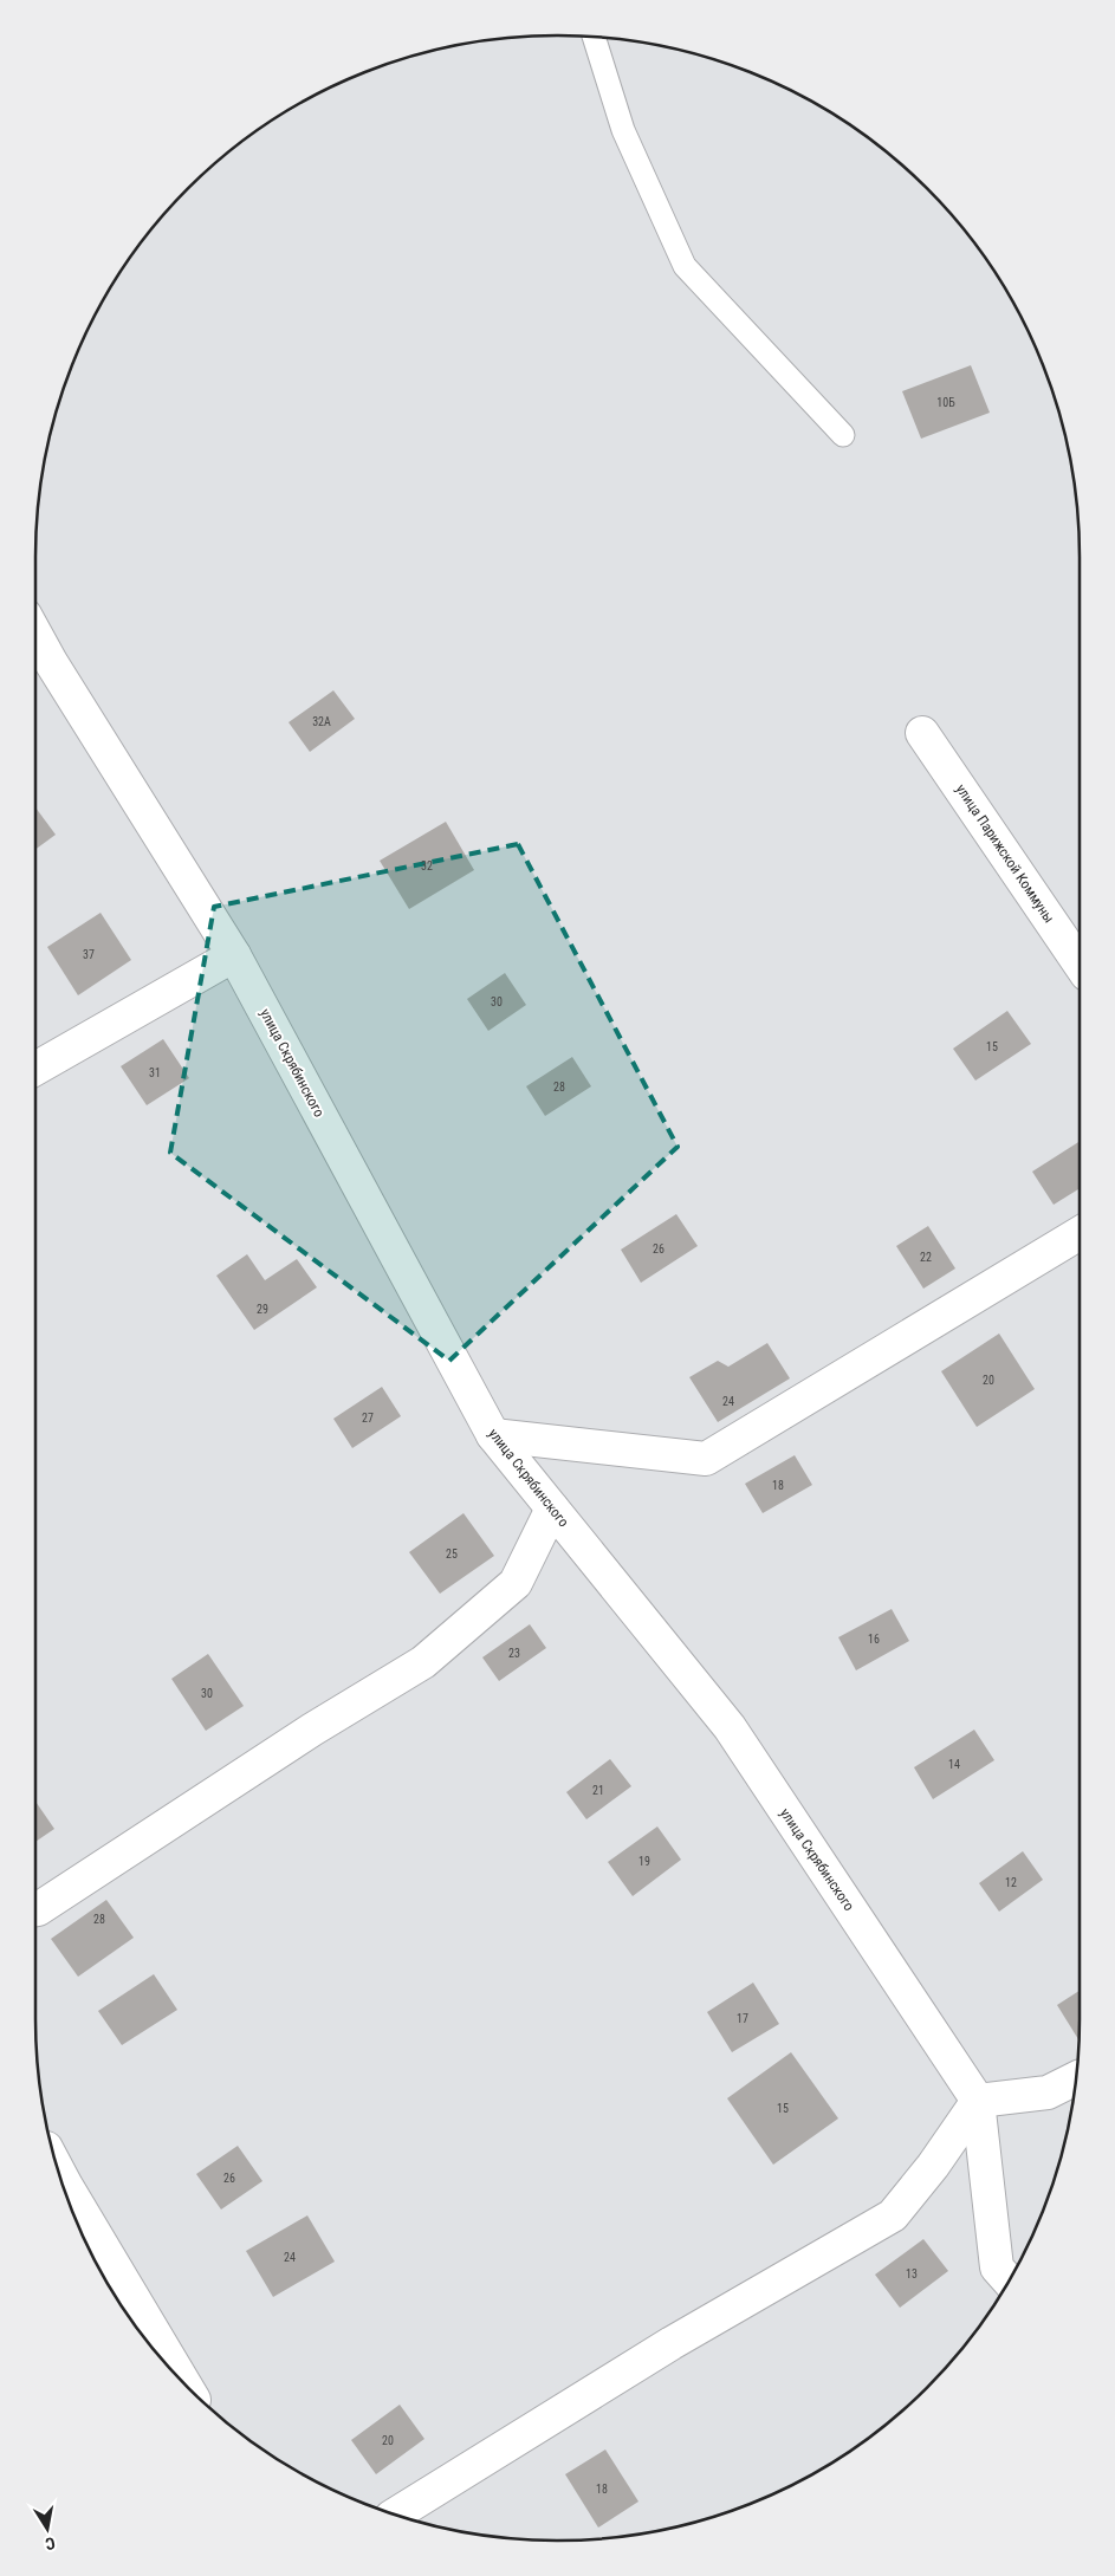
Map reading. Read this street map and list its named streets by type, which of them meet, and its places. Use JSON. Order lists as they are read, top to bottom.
{
  "streets": {
    "street": ["улица Парижской Коммуны", "улица Скрябинского"]
  },
  "house_numbers": [
    "10Б",
    "32А",
    "32",
    "37",
    "30",
    "15",
    "31",
    "28",
    "26",
    "22",
    "29",
    "20",
    "24",
    "27",
    "18",
    "25",
    "16",
    "23",
    "30",
    "14",
    "21",
    "19",
    "12",
    "28",
    "17",
    "15",
    "26",
    "24",
    "13",
    "20",
    "18"
  ],
  "north": "bottom"
}
